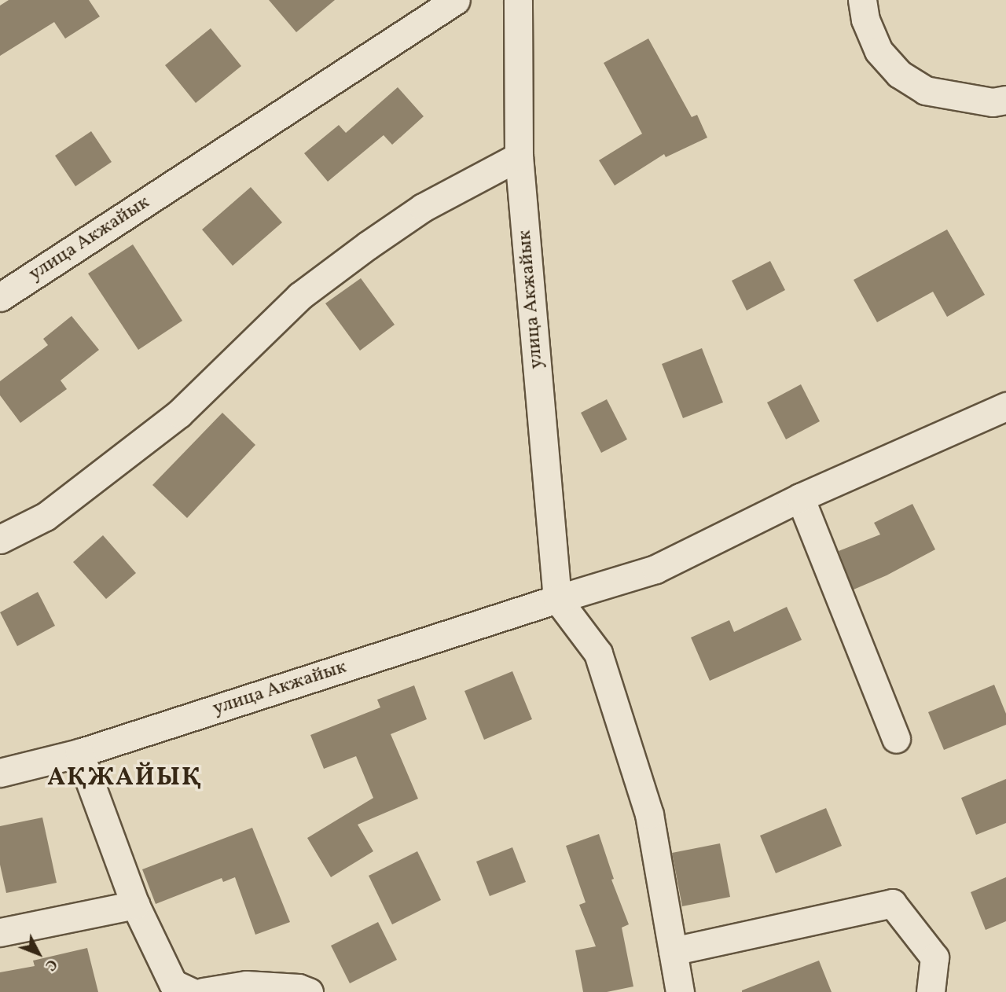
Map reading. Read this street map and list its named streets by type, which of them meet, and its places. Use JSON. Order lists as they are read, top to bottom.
{
  "streets": {
    "street": ["улица Акжайык"]
  },
  "districts": ["АҚЖАЙЫҚ"],
  "north": "bottom right"
}
